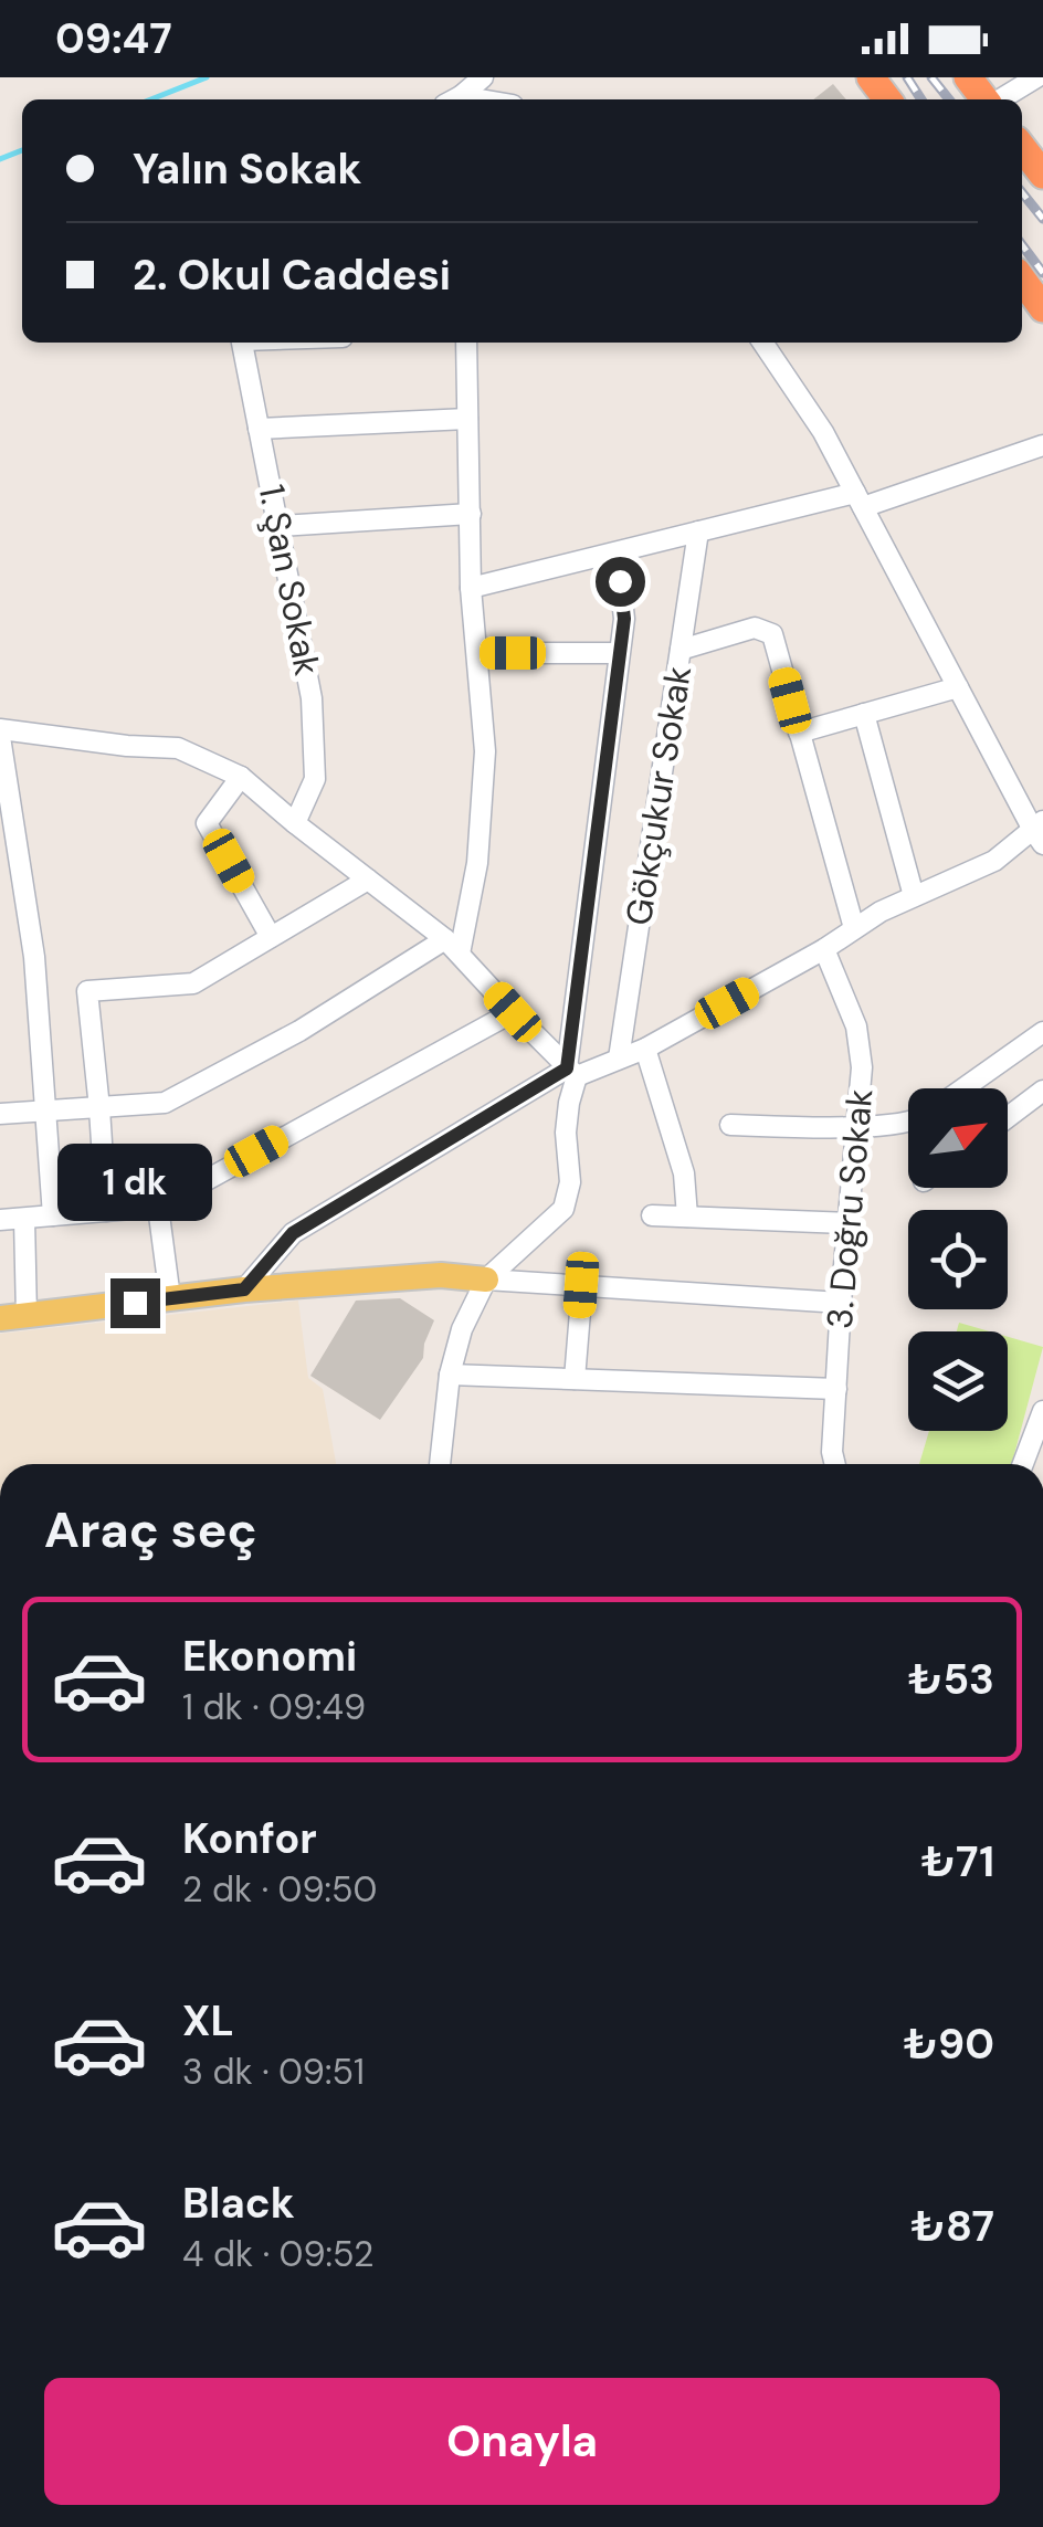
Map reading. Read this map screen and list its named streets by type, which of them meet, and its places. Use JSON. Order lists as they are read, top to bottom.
{
  "streets": {
    "street": ["1. Şan Sokak", "Gökçukur Sokak", "3. Doğru Sokak"]
  },
  "north": "top right",
  "page": {
    "status": "09:47",
    "banner": ["Yalın Sokak", "2. Okul Caddesi"],
    "bubble": "1 dk",
    "heading": "Araç seç",
    "list": [
      {
        "name": "Ekonomi",
        "note": "1 dk · 09:49",
        "value": "₺53"
      },
      {
        "name": "Konfor",
        "note": "2 dk · 09:50",
        "value": "₺71"
      },
      {
        "name": "XL",
        "note": "3 dk · 09:51",
        "value": "₺90"
      },
      {
        "name": "Black",
        "note": "4 dk · 09:52",
        "value": "₺87"
      }
    ],
    "buttons": "Onayla"
  }
}
